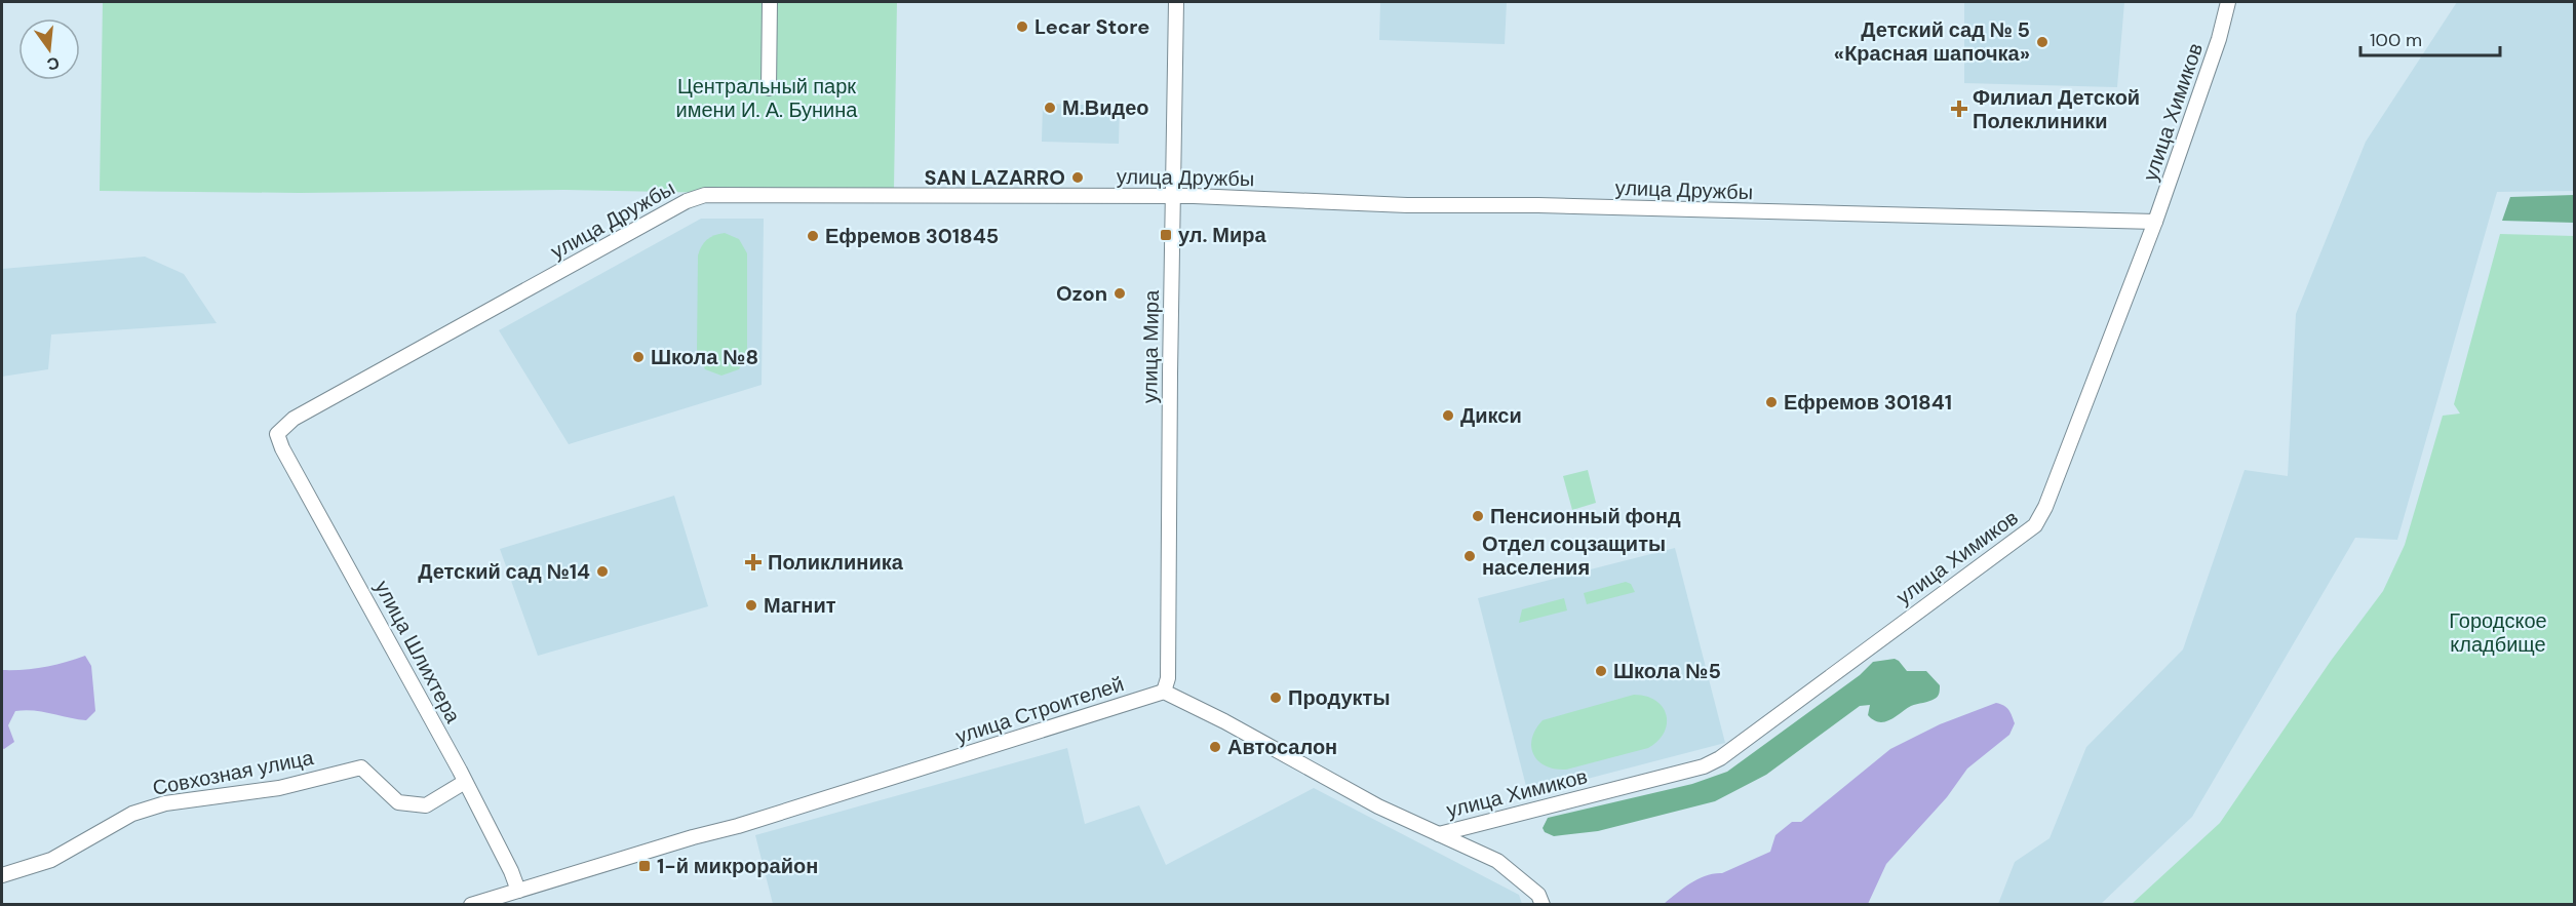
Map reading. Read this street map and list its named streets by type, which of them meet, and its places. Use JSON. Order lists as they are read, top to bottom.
{
  "streets": {
    "street": [
      "улица Химиков",
      "улица Дружбы",
      "улица Мира",
      "улица Шлихтера",
      "улица Строителей",
      "Совхозная улица"
    ]
  },
  "crossings": [
    ["улица Химиков", "улица Дружбы"],
    ["улица Дружбы", "улица Мира"],
    ["улица Дружбы", "улица Шлихтера"],
    ["улица Мира", "улица Строителей"],
    ["улица Шлихтера", "улица Строителей"],
    ["улица Шлихтера", "Совхозная улица"]
  ],
  "parks": ["Центральный парк имени И. А. Бунина", "Городское кладбище"],
  "places": {
    "other": [
      "Lecar Store",
      "Детский сад № 5 «Красная шапочка»",
      "М.Видео",
      "SAN LAZARRO",
      "Ефремов 301845",
      "Ozon",
      "Школа №8",
      "Ефремов 301841",
      "Дикси",
      "Пенсионный фонд",
      "Отдел соцзащиты населения",
      "Детский сад №14",
      "Магнит",
      "Школа №5",
      "Продукты",
      "Автосалон"
    ],
    "health": ["Филиал Детской Полеклиники", "Поликлиника"],
    "transit": ["ул. Мира", "1-й микрорайон"]
  },
  "scale_bar": "100 m",
  "north": "bottom"
}
